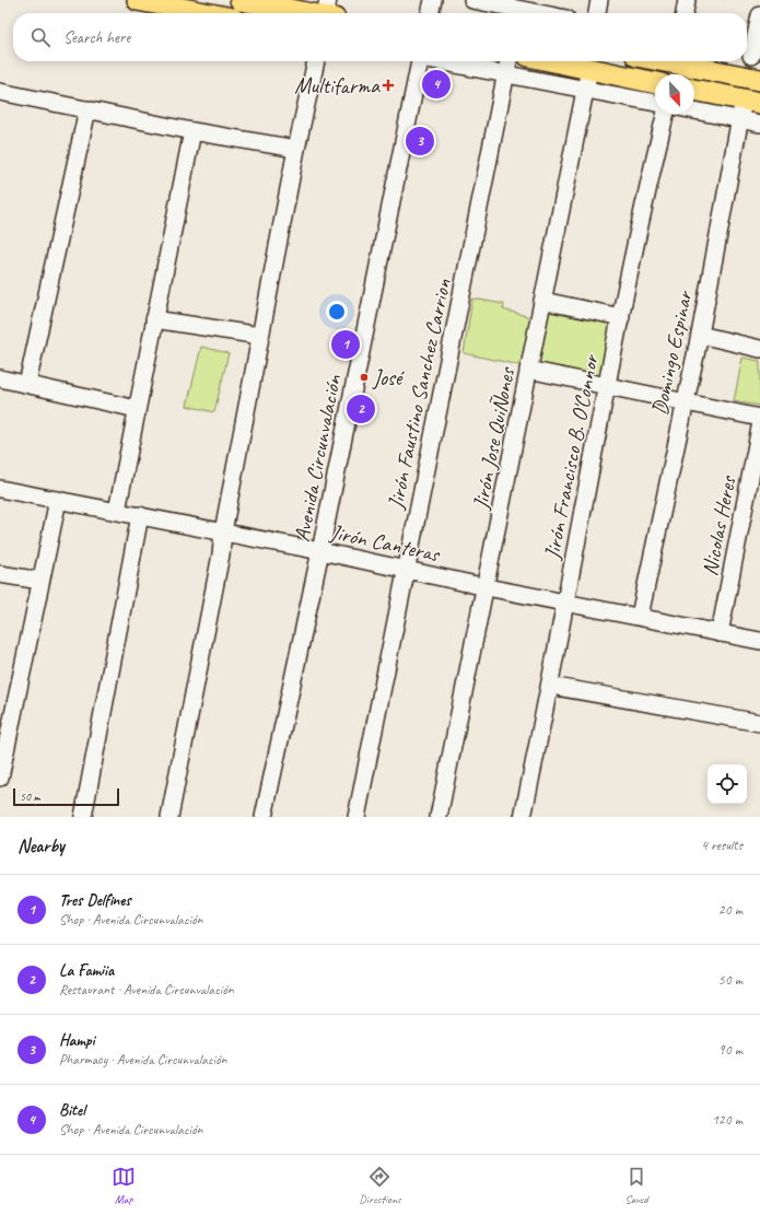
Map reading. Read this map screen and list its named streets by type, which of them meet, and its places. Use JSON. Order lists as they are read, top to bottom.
{
  "streets": {
    "street": [
      "Domingo Espinar",
      "Jirón Faustino Sanchez Carrion",
      "Jirón Jose QuiÑones",
      "Jirón Francisco B. O'Connor",
      "Avenida Circunvalación",
      "Nicolas Heres",
      "Jirón Canteras"
    ]
  },
  "crossings": [
    ["Domingo Espinar", "Jirón Canteras"],
    ["Jirón Faustino Sanchez Carrion", "Jirón Canteras"],
    ["Jirón Jose QuiÑones", "Jirón Canteras"],
    ["Jirón Francisco B. O'Connor", "Jirón Canteras"],
    ["Avenida Circunvalación", "Jirón Canteras"],
    ["Nicolas Heres", "Jirón Canteras"]
  ],
  "places": {
    "health": ["Multifarma"],
    "other": ["José"]
  },
  "scale_bar": "50 m",
  "north": "bottom right",
  "page": {
    "search": "Search here",
    "pins": [
      "4",
      "3",
      "1",
      "2"
    ],
    "scale": "50 m",
    "heading": ["Nearby", "4 results"],
    "list": [
      {
        "mark": "1",
        "name": "Tres Delfines",
        "note": "Shop · Avenida Circunvalación",
        "value": "20 m"
      },
      {
        "mark": "2",
        "name": "La Famiia",
        "note": "Restaurant · Avenida Circunvalación",
        "value": "50 m"
      },
      {
        "mark": "3",
        "name": "Hampi",
        "note": "Pharmacy · Avenida Circunvalación",
        "value": "90 m"
      },
      {
        "mark": "4",
        "name": "Bitel",
        "note": "Shop · Avenida Circunvalación",
        "value": "120 m"
      }
    ],
    "nav": ["Map", "Directions", "Saved"]
  }
}
